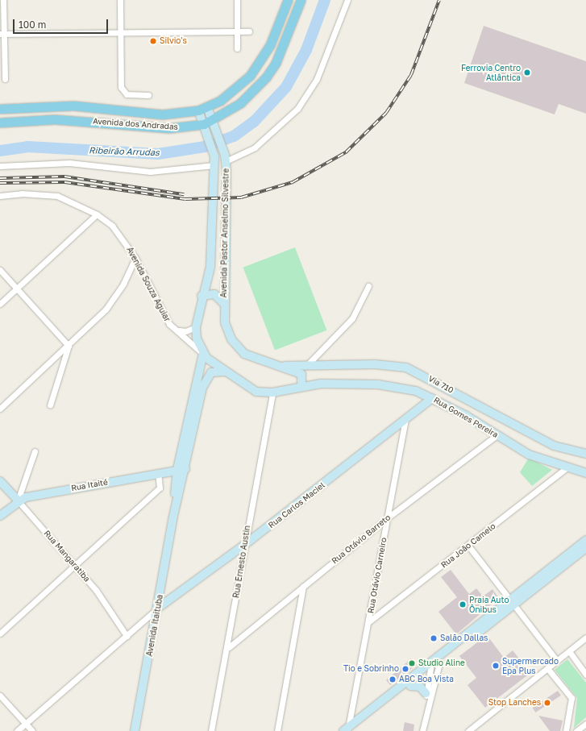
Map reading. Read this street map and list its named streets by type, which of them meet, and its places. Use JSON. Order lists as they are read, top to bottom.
{
  "streets": {
    "main road": [
      "Avenida dos Andradas",
      "Avenida Pastor Anselmo Silvestre",
      "Via 710",
      "Rua Gomes Pereira",
      "Rua Itaité",
      "Rua Carlos Maciel",
      "Rua Mangaratiba",
      "Avenida Itaituba"
    ],
    "street": [
      "Avenida Souza Aguiar",
      "Rua Otávio Barreto",
      "Rua João Camelo",
      "Rua Ernesto Austin",
      "Rua Otávio Carneiro"
    ]
  },
  "crossings": [
    ["Avenida dos Andradas", "Avenida Pastor Anselmo Silvestre"],
    ["Avenida Pastor Anselmo Silvestre", "Avenida Souza Aguiar"],
    ["Avenida Pastor Anselmo Silvestre", "Via 710"],
    ["Avenida Pastor Anselmo Silvestre", "Rua Gomes Pereira"],
    ["Avenida Pastor Anselmo Silvestre", "Avenida Itaituba"],
    ["Avenida Souza Aguiar", "Rua Gomes Pereira"],
    ["Avenida Souza Aguiar", "Avenida Itaituba"],
    ["Rua Gomes Pereira", "Rua Carlos Maciel"],
    ["Rua Gomes Pereira", "Rua Otávio Barreto"],
    ["Rua Gomes Pereira", "Rua João Camelo"],
    ["Rua Gomes Pereira", "Rua Ernesto Austin"],
    ["Rua Gomes Pereira", "Avenida Itaituba"],
    ["Rua Itaité", "Rua Mangaratiba"],
    ["Rua Itaité", "Avenida Itaituba"],
    ["Rua Carlos Maciel", "Rua Ernesto Austin"],
    ["Rua Carlos Maciel", "Rua Otávio Carneiro"],
    ["Rua Carlos Maciel", "Avenida Itaituba"],
    ["Rua Otávio Barreto", "Rua Ernesto Austin"],
    ["Rua Otávio Barreto", "Rua Otávio Carneiro"],
    ["Rua João Camelo", "Rua Otávio Carneiro"]
  ],
  "water": ["Ribeirão Arrudas"],
  "places": [
    "Silvio's",
    "Ferrovia Centro Atlântica",
    "Praia Auto Ônibus",
    "Salão Dallas",
    "Studio Aline",
    "Supermercado Epa Plus",
    "Tio e Sobrinho",
    "ABC Boa Vista",
    "Stop Lanches"
  ],
  "scale_bar": "100 m"
}
